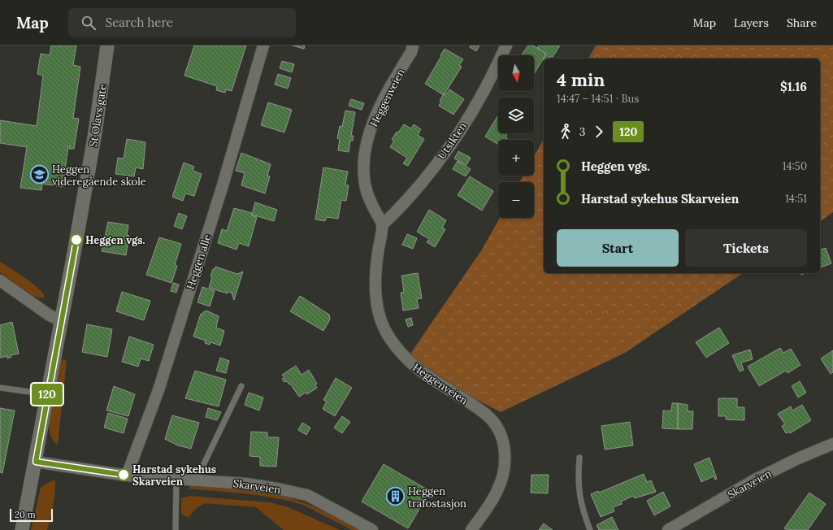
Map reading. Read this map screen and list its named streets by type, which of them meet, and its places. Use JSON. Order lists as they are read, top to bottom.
{
  "streets": {
    "street": [
      "Heggenveien",
      "St Olavs gate",
      "Utsikten",
      "Heggen alle",
      "Skarveien"
    ]
  },
  "crossings": [
    ["Heggenveien", "Utsikten"],
    ["St Olavs gate", "Skarveien"],
    ["Heggen alle", "Skarveien"]
  ],
  "places": {
    "school or university": ["Heggen videregående skole"],
    "other": ["Heggen vgs.", "Harstad sykehus Skarveien"],
    "building": ["Heggen trafostasjon"]
  },
  "lines": ["bus line 120"],
  "scale_bar": "20 m",
  "north": "bottom",
  "page": {
    "header": "Map",
    "search": "Search here",
    "nav": ["Map", "Layers", "Share"],
    "on_map": "120",
    "map_buttons": ["+", "−"],
    "heading": ["4 min", "14:47 – 14:51 · Bus", "$1.16"],
    "legs": ["3", "120"],
    "list": [
      {
        "name": "Heggen vgs.",
        "value": "14:50"
      },
      {
        "name": "Harstad sykehus Skarveien",
        "value": "14:51"
      }
    ],
    "buttons": ["Start", "Tickets"],
    "scale": "20 m"
  }
}
